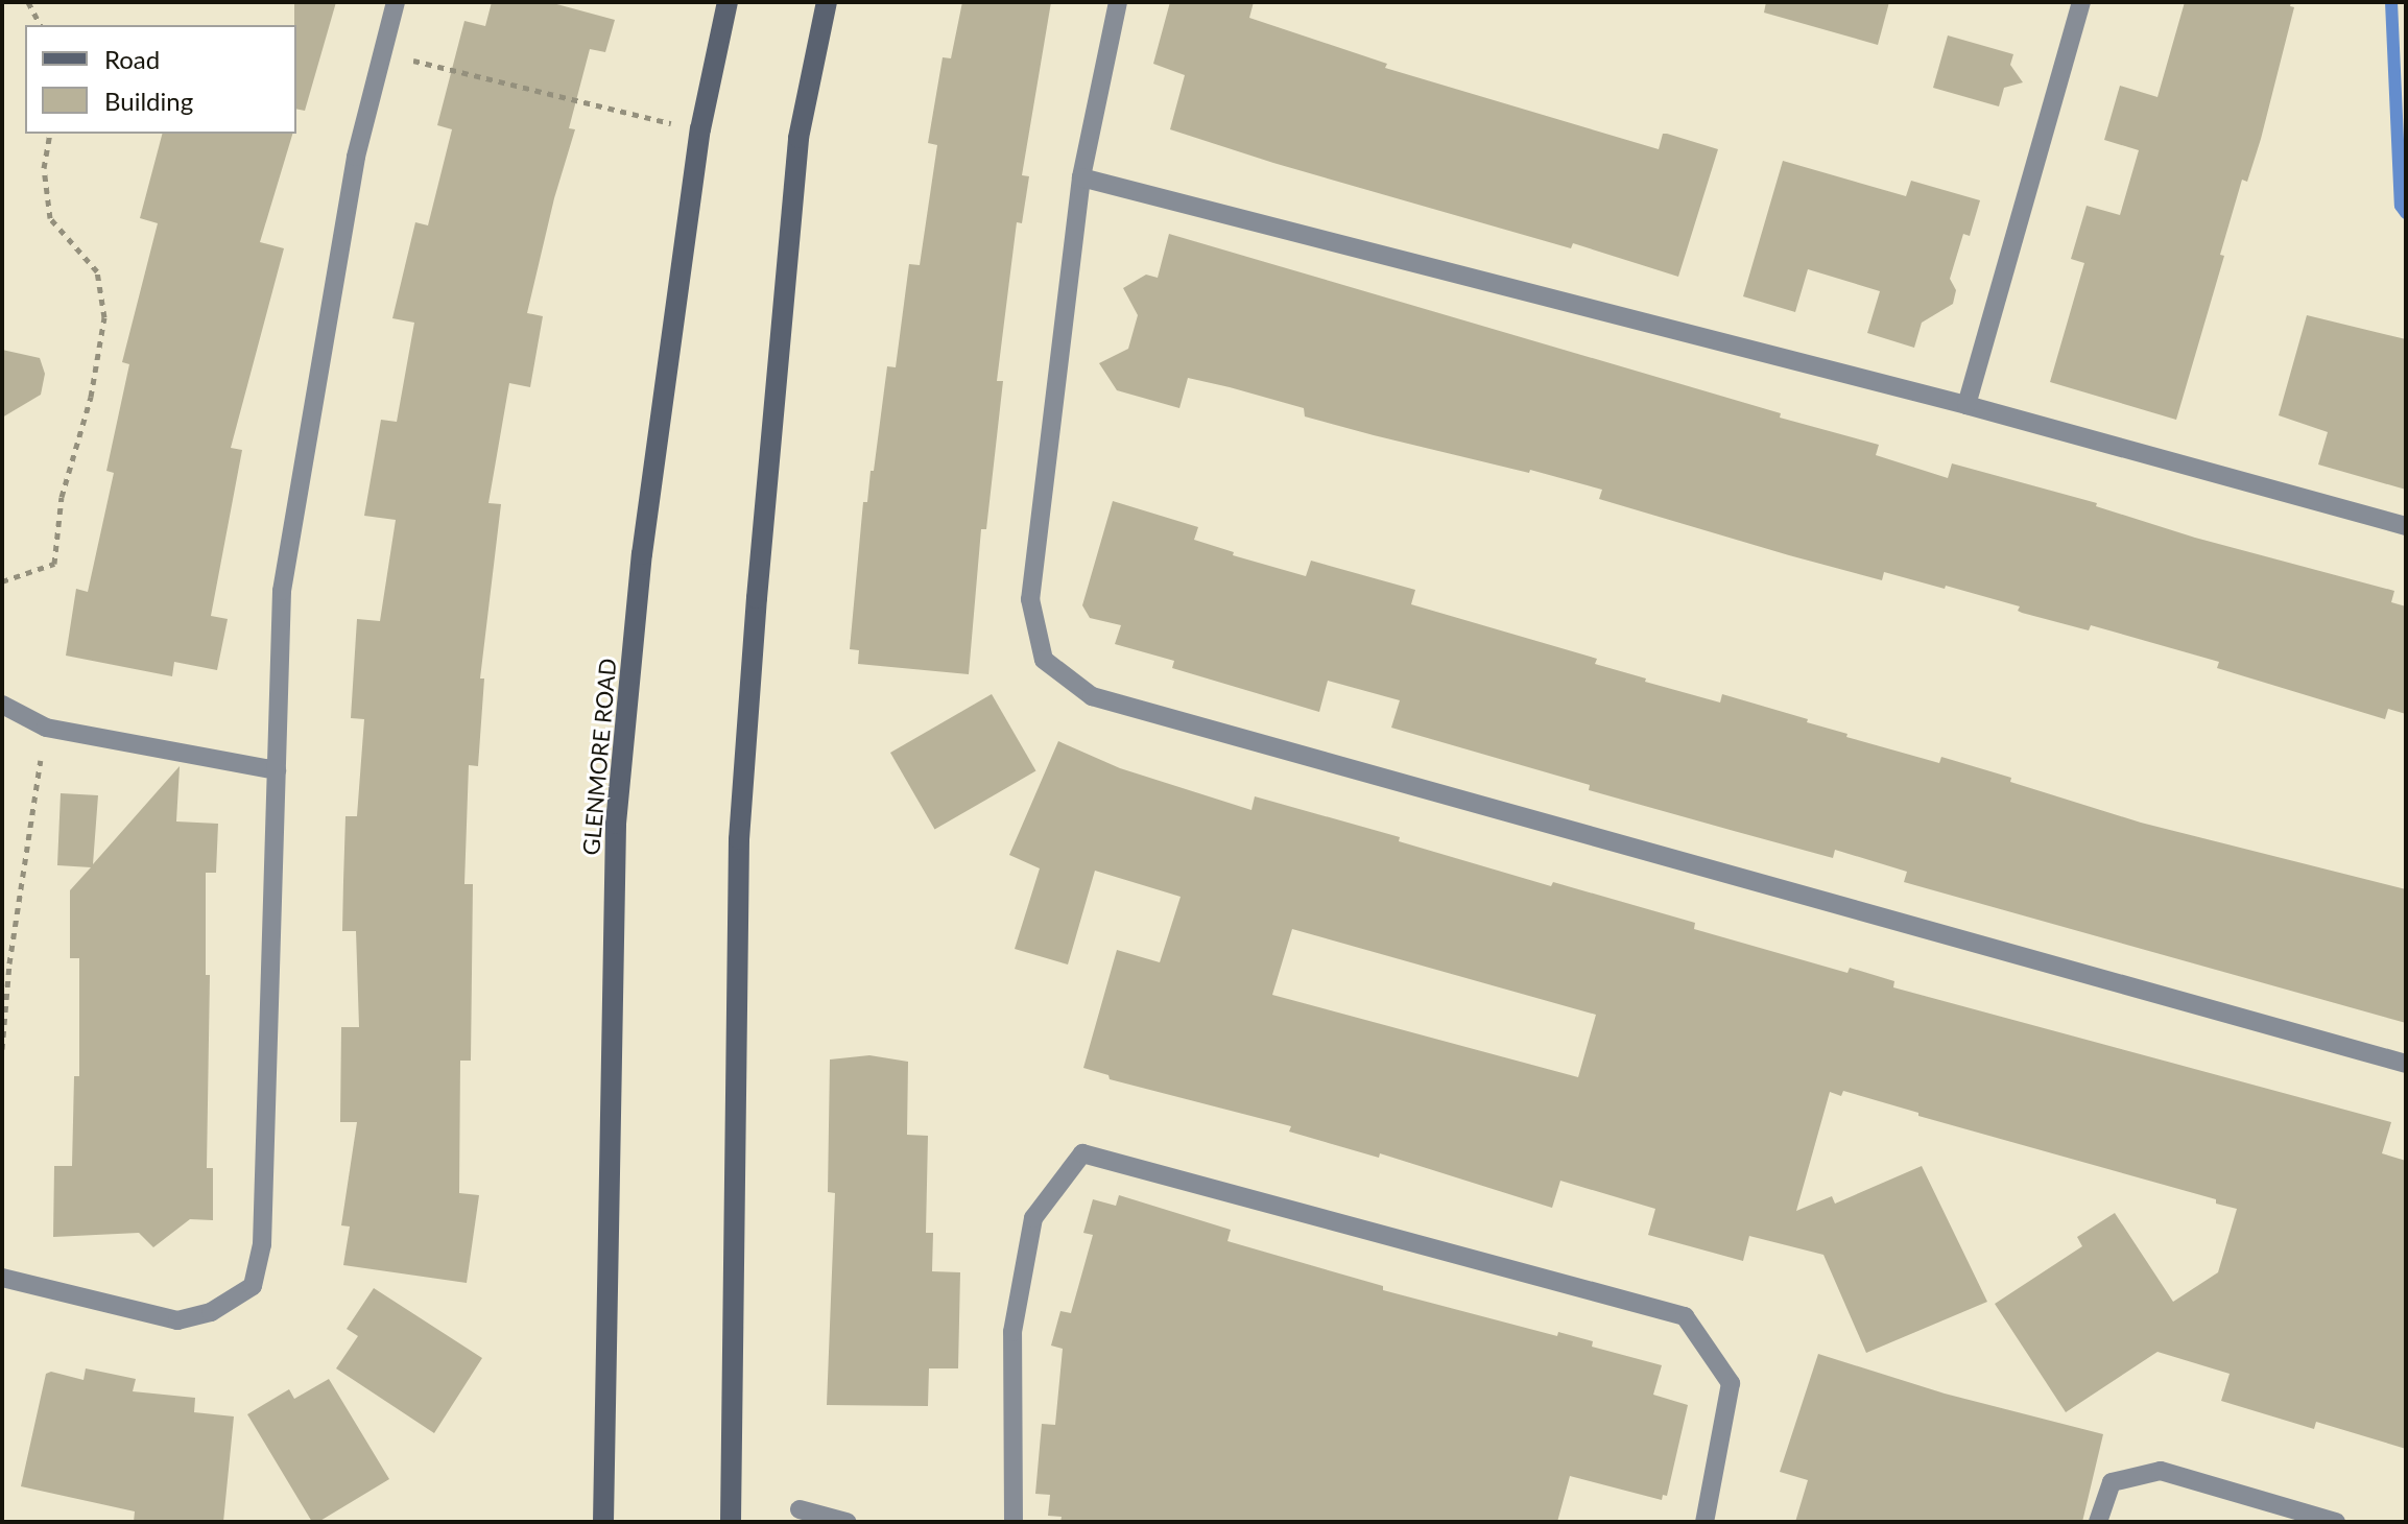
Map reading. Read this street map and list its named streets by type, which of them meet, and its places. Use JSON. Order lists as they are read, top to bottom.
{
  "streets": {
    "main road": ["GLENMORE ROAD"]
  },
  "legend": ["Road", "Building"]
}
